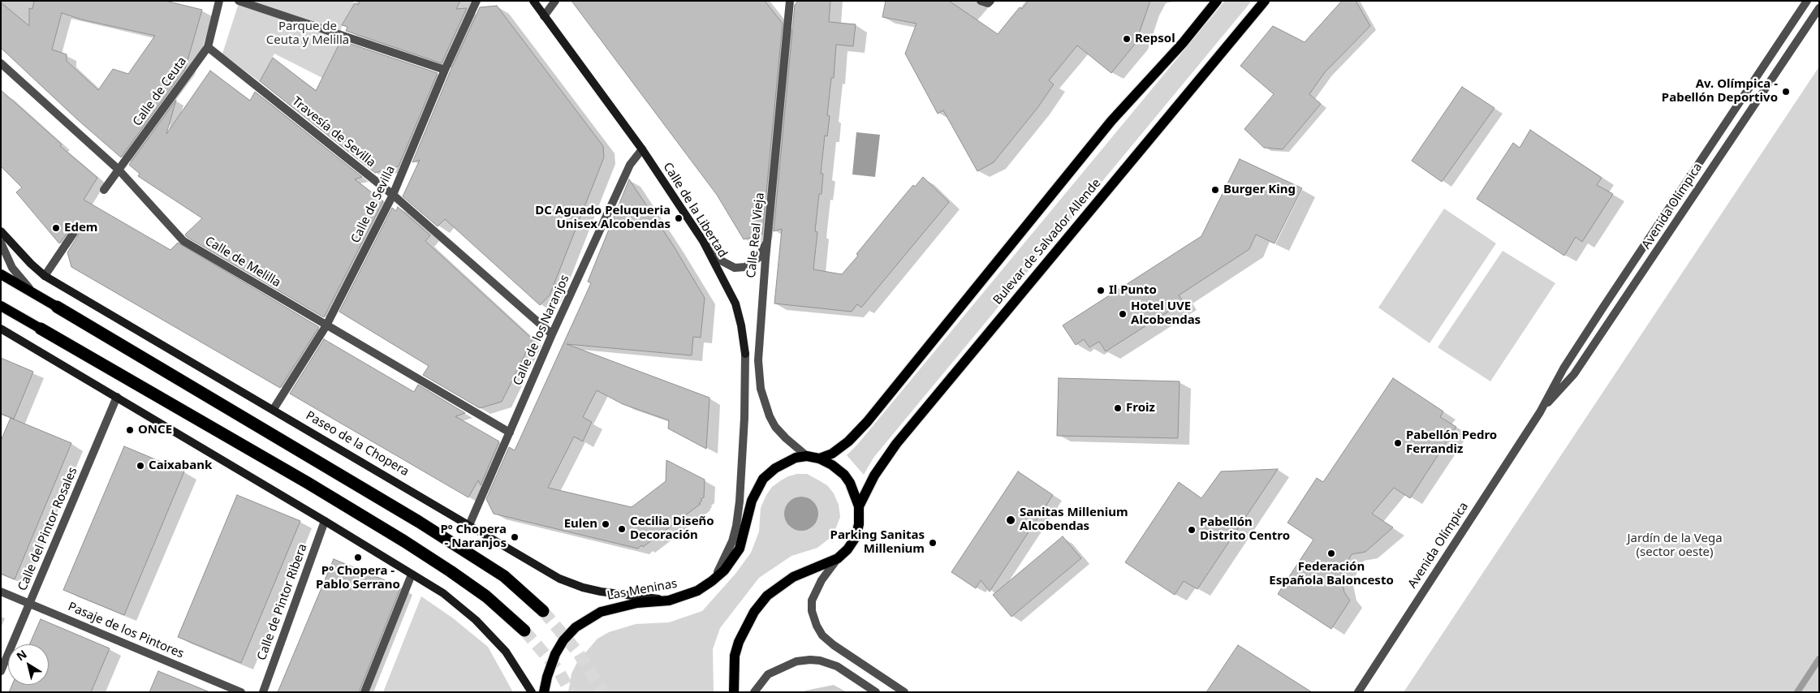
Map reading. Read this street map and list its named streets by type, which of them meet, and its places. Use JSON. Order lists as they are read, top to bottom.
{
  "streets": {
    "main road": [
      "Calle de la Libertad",
      "Bulevar de Salvador Allende",
      "Paseo de la Chopera",
      "Las Meninas"
    ],
    "street": [
      "Calle de Ceuta",
      "Travesía de Sevilla",
      "Calle de Sevilla",
      "Avenida Olímpica",
      "Calle Real Vieja",
      "Calle de Melilla",
      "Calle de los Naranjos",
      "Calle del Pintor Rosales",
      "Calle de Pintor Ribera",
      "Pasaje de los Pintores"
    ]
  },
  "crossings": [
    ["Calle de Ceuta", "Travesía de Sevilla"],
    ["Calle de Ceuta", "Calle de Melilla"],
    ["Travesía de Sevilla", "Calle de Sevilla"],
    ["Travesía de Sevilla", "Calle de los Naranjos"],
    ["Calle de Sevilla", "Calle de Melilla"],
    ["Calle de Sevilla", "Paseo de la Chopera"],
    ["Calle de la Libertad", "Calle de los Naranjos"],
    ["Calle de la Libertad", "Las Meninas"],
    ["Calle Real Vieja", "Las Meninas"],
    ["Bulevar de Salvador Allende", "Las Meninas"],
    ["Calle de Melilla", "Calle de los Naranjos"],
    ["Calle de los Naranjos", "Paseo de la Chopera"],
    ["Paseo de la Chopera", "Las Meninas"],
    ["Calle del Pintor Rosales", "Pasaje de los Pintores"]
  ],
  "parks": ["Parque de Ceuta y Melilla", "Jardín de la Vega (sector oeste)"],
  "places": [
    "Repsol",
    "Av. Olímpica - Pabellón Deportivo",
    "Burger King",
    "DC Aguado Peluqueria Unisex Alcobendas",
    "Edem",
    "Il Punto",
    "Hotel UVE Alcobendas",
    "Froiz",
    "ONCE",
    "Pabellón Pedro Ferrandiz",
    "Caixabank",
    "Sanitas Millenium Alcobendas",
    "Eulen",
    "Cecilia Diseño Decoración",
    "Pabellón Distrito Centro",
    "Pº Chopera - Naranjos",
    "Parking Sanitas Millenium",
    "Federación Española Baloncesto",
    "Pº Chopera - Pablo Serrano"
  ],
  "north": "top left"
}
